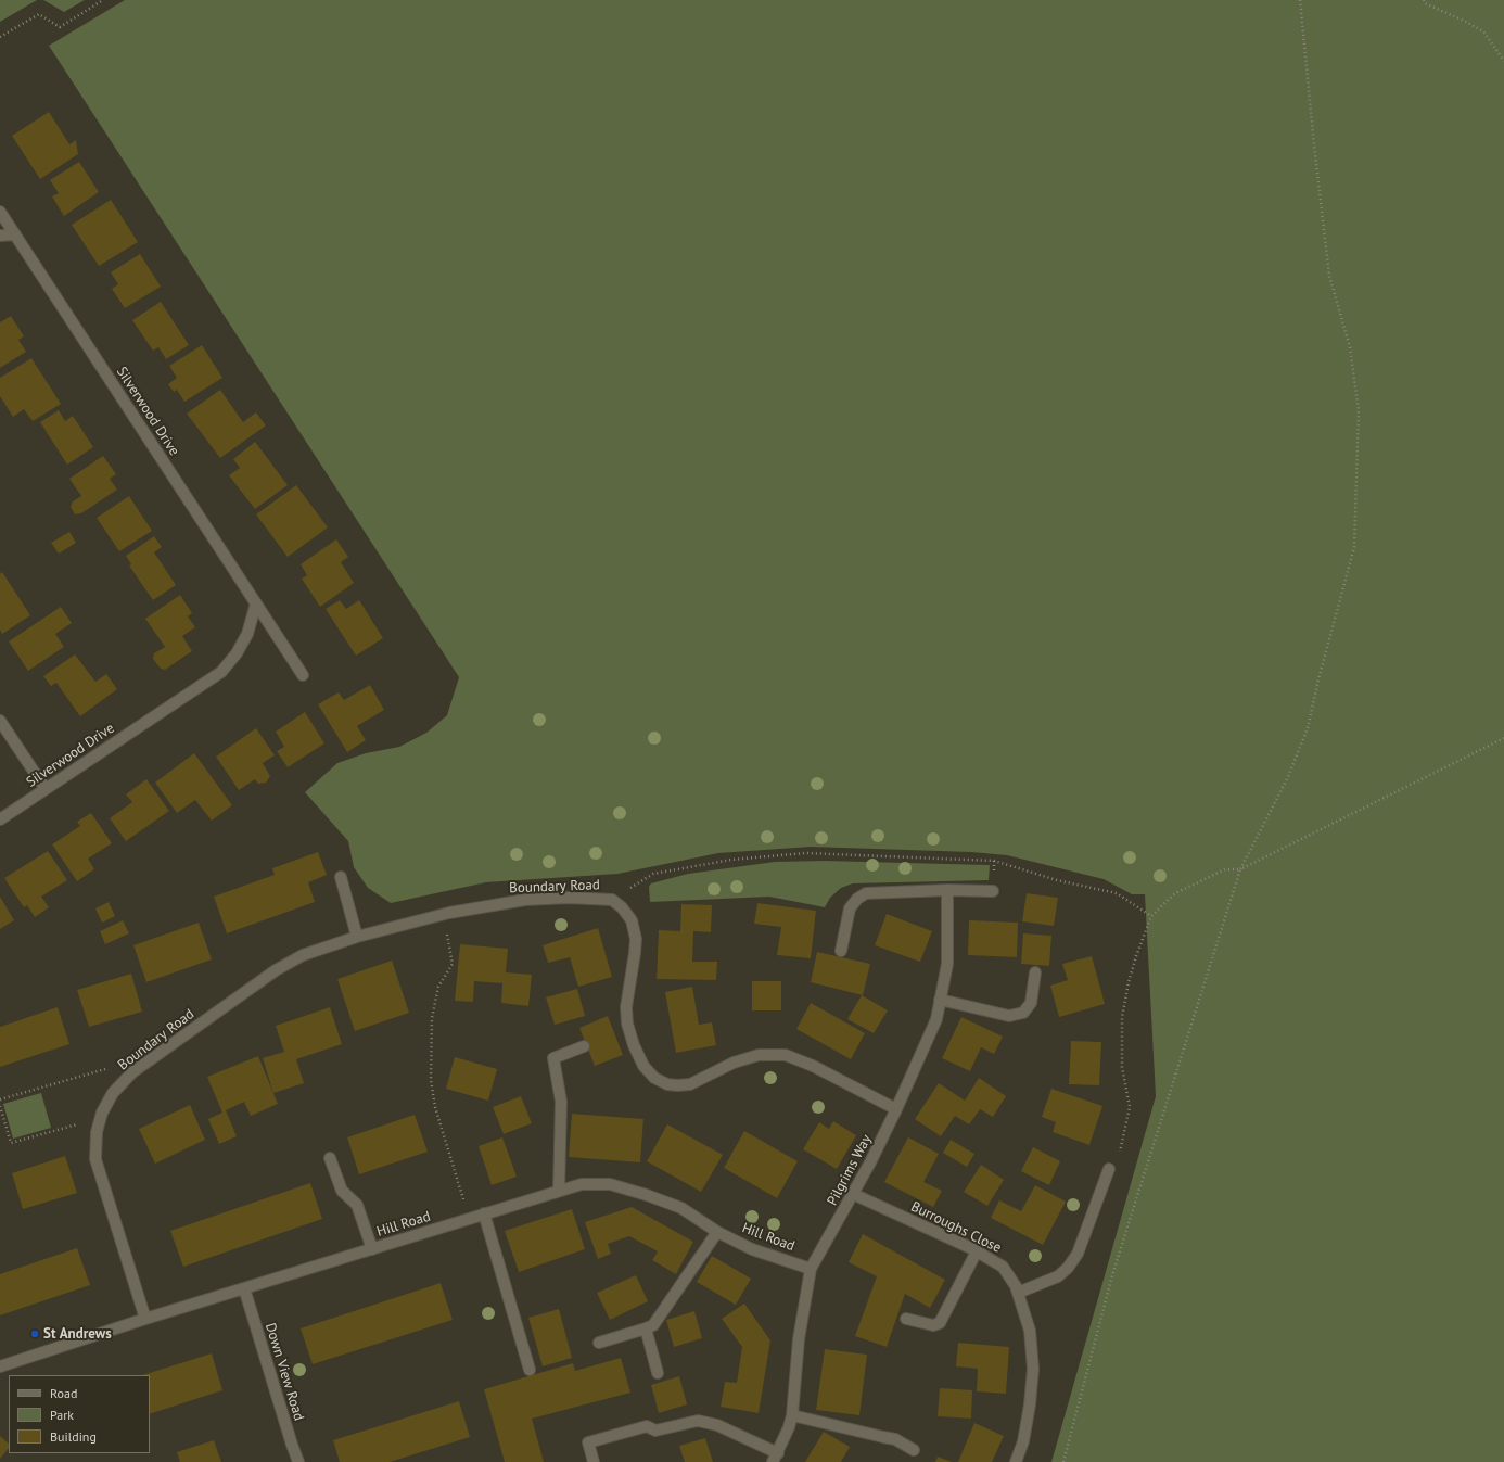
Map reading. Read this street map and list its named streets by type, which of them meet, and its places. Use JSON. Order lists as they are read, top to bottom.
{
  "streets": {
    "street": [
      "Silverwood Drive",
      "Boundary Road",
      "Pilgrims Way",
      "Hill Road",
      "Burroughs Close",
      "Down View Road"
    ]
  },
  "crossings": [
    ["Boundary Road", "Pilgrims Way"],
    ["Boundary Road", "Hill Road"],
    ["Pilgrims Way", "Hill Road"],
    ["Pilgrims Way", "Burroughs Close"],
    ["Hill Road", "Down View Road"]
  ],
  "places": ["St Andrews"],
  "legend": ["Road", "Park", "Building"]
}
